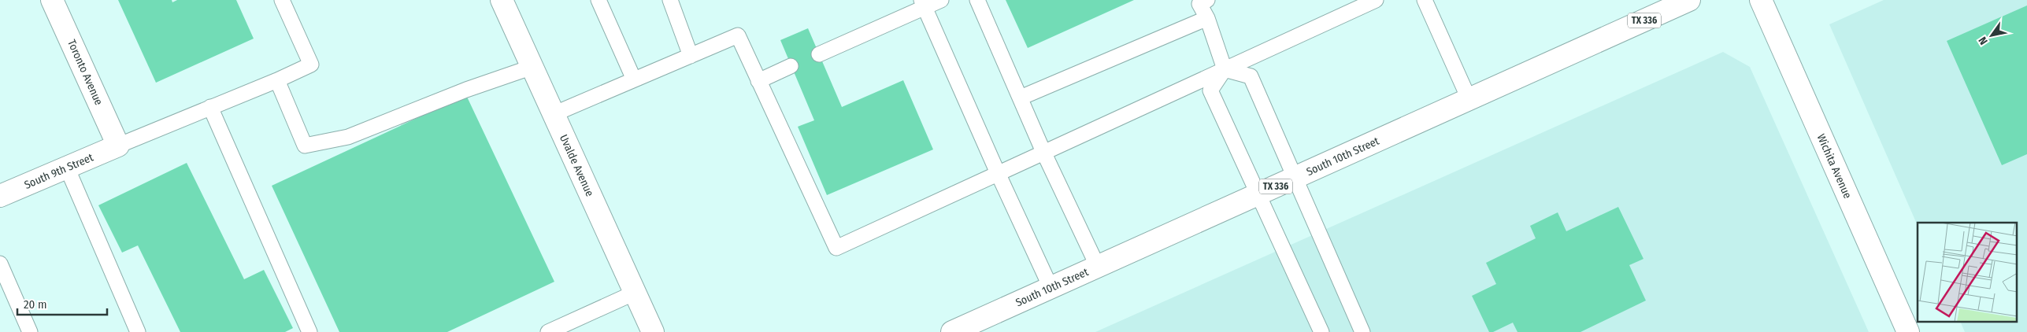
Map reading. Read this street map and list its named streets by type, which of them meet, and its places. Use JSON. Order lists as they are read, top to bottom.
{
  "streets": {
    "main road": [
      "TX 336",
      "Toronto Avenue",
      "South 10th Street",
      "Uvalde Avenue",
      "Wichita Avenue",
      "South 9th Street"
    ]
  },
  "crossings": [
    ["Toronto Avenue", "South 9th Street"]
  ],
  "scale_bar": "20 m",
  "north": "bottom left"
}
